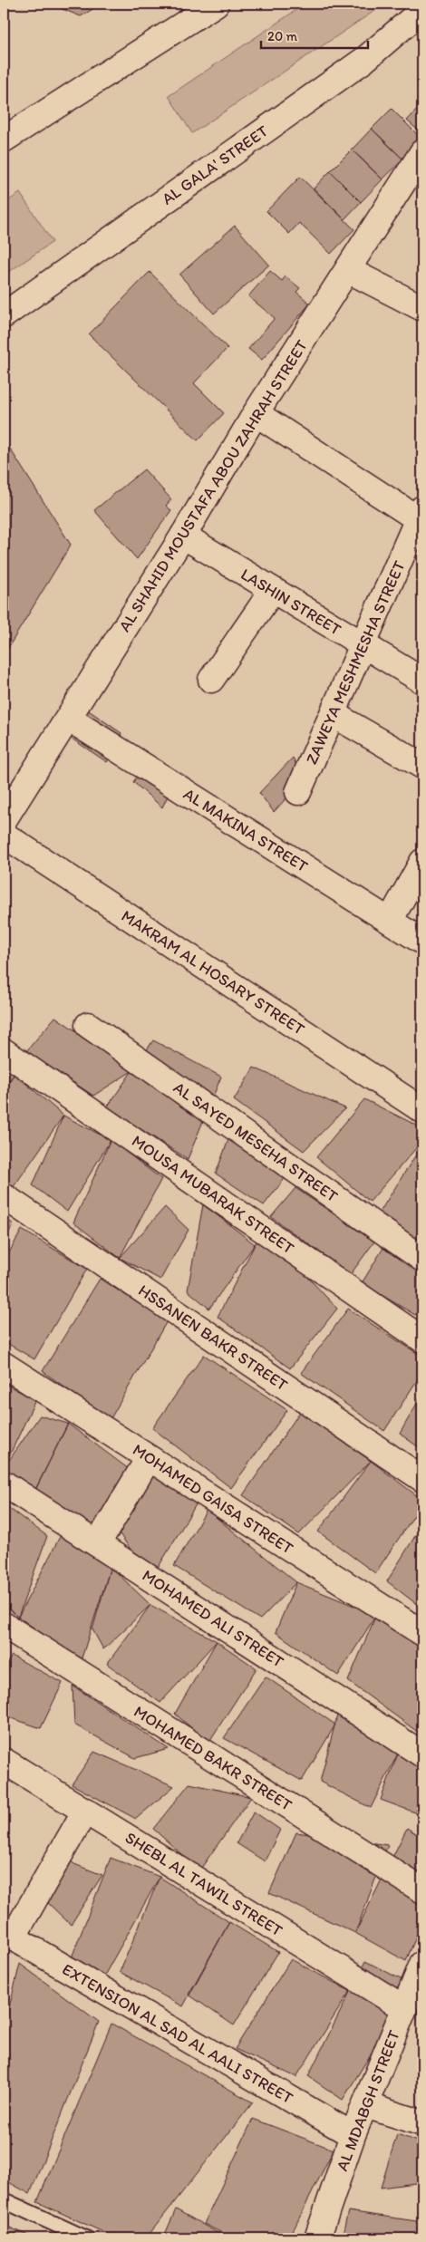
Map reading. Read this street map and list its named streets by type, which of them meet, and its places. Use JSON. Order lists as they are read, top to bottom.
{
  "streets": {
    "street": [
      "AL GALA' STREET",
      "AL SHAHID MOUSTAFA ABOU ZAHRAH STREET",
      "LASHIN STREET",
      "ZAWEYA MESHMESHA STREET",
      "AL MAKINA STREET",
      "MAKRAM AL HOSARY STREET",
      "AL SAYED MESEHA STREET",
      "MOUSA MUBARAK STREET",
      "HSSANEN BAKR STREET",
      "MOHAMED GAISA STREET",
      "MOHAMED ALI STREET",
      "MOHAMED BAKR STREET",
      "SHEBL AL TAWIL STREET",
      "EXTENSION AL SAD AL AALI STREET",
      "AL MDABGH STREET"
    ]
  },
  "crossings": [
    ["AL SHAHID MOUSTAFA ABOU ZAHRAH STREET", "LASHIN STREET"],
    ["AL SHAHID MOUSTAFA ABOU ZAHRAH STREET", "AL MAKINA STREET"],
    ["LASHIN STREET", "ZAWEYA MESHMESHA STREET"],
    ["SHEBL AL TAWIL STREET", "AL MDABGH STREET"],
    ["EXTENSION AL SAD AL AALI STREET", "AL MDABGH STREET"]
  ],
  "scale_bar": "20 m"
}
